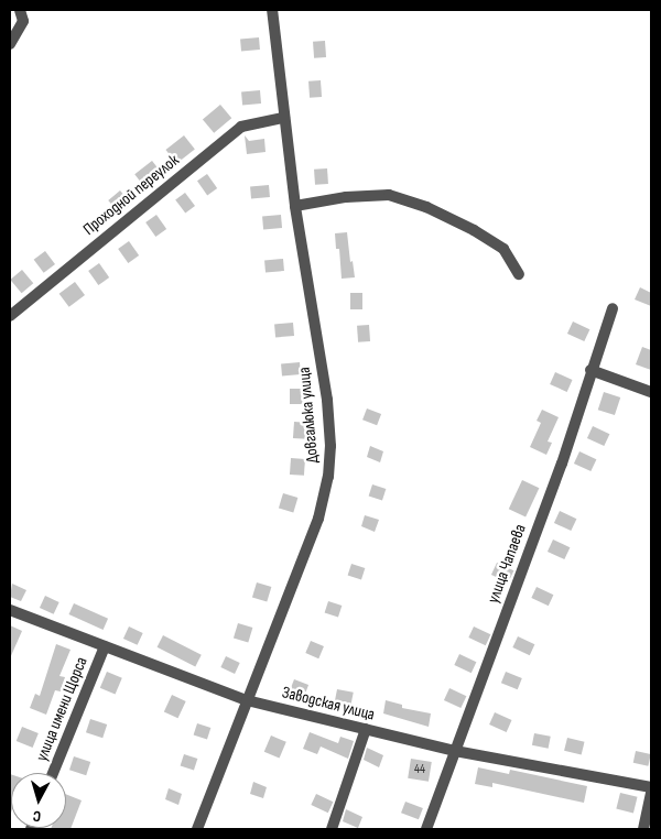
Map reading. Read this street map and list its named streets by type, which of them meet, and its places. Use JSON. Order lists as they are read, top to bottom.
{
  "streets": {
    "street": [
      "Проходной переулок",
      "Довгалюка улица",
      "улица Чапаева",
      "Заводская улица",
      "улица имени Щорса"
    ]
  },
  "crossings": [
    ["Проходной переулок", "Довгалюка улица"],
    ["Довгалюка улица", "Заводская улица"],
    ["улица Чапаева", "Заводская улица"],
    ["Заводская улица", "улица имени Щорса"]
  ],
  "house_numbers": ["44"],
  "north": "bottom"
}
